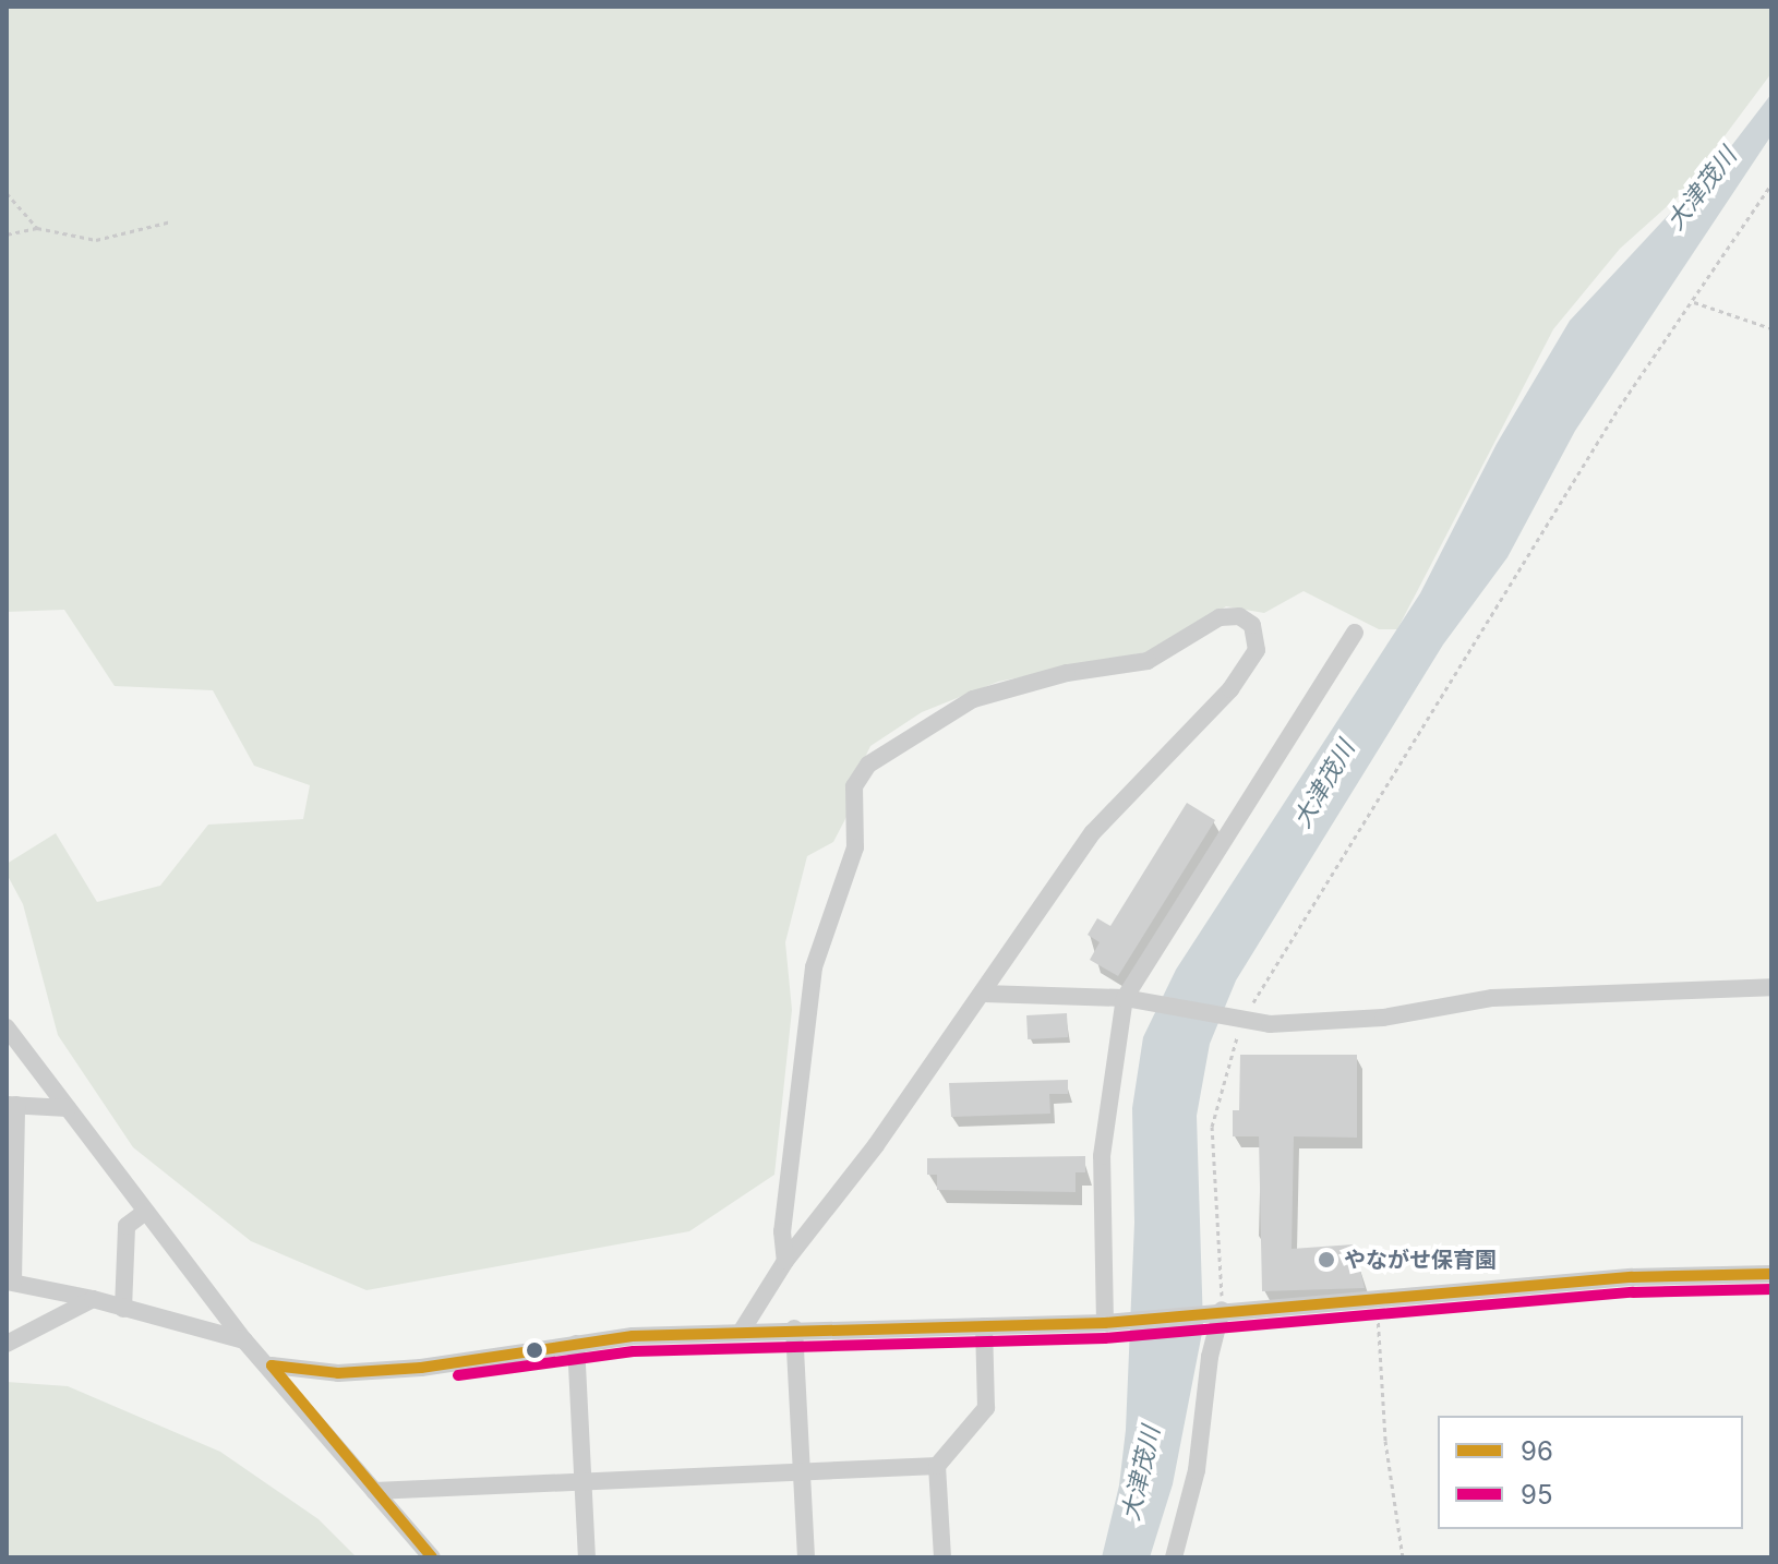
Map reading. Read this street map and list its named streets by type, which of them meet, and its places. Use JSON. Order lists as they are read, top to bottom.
{
  "water": ["大津茂川"],
  "places": ["やながせ保育園"],
  "lines": ["transit line 96", "transit line 95"],
  "legend": ["96", "95"]
}
